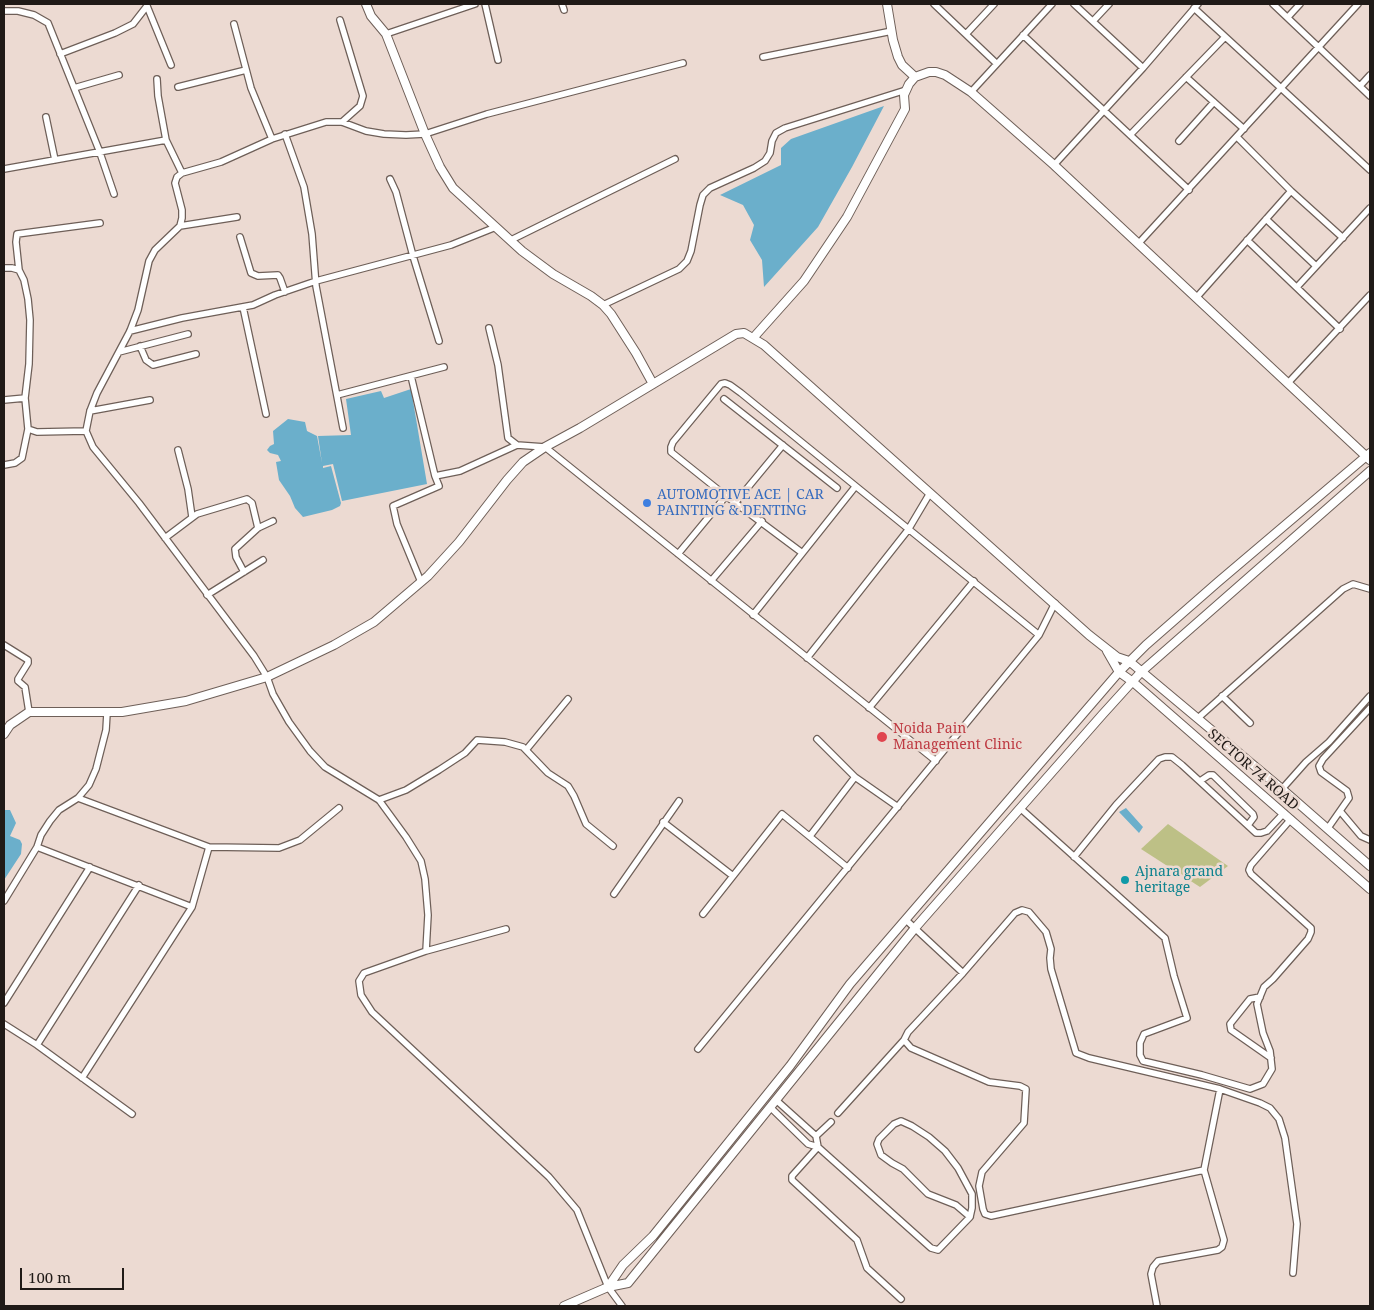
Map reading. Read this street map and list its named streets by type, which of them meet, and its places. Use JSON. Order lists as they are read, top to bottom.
{
  "streets": {
    "street": ["SECTOR 74 ROAD"]
  },
  "places": ["AUTOMOTIVE ACE | CAR PAINTING & DENTING", "Noida Pain Management Clinic", "Ajnara grand heritage"],
  "scale_bar": "100 m"
}
